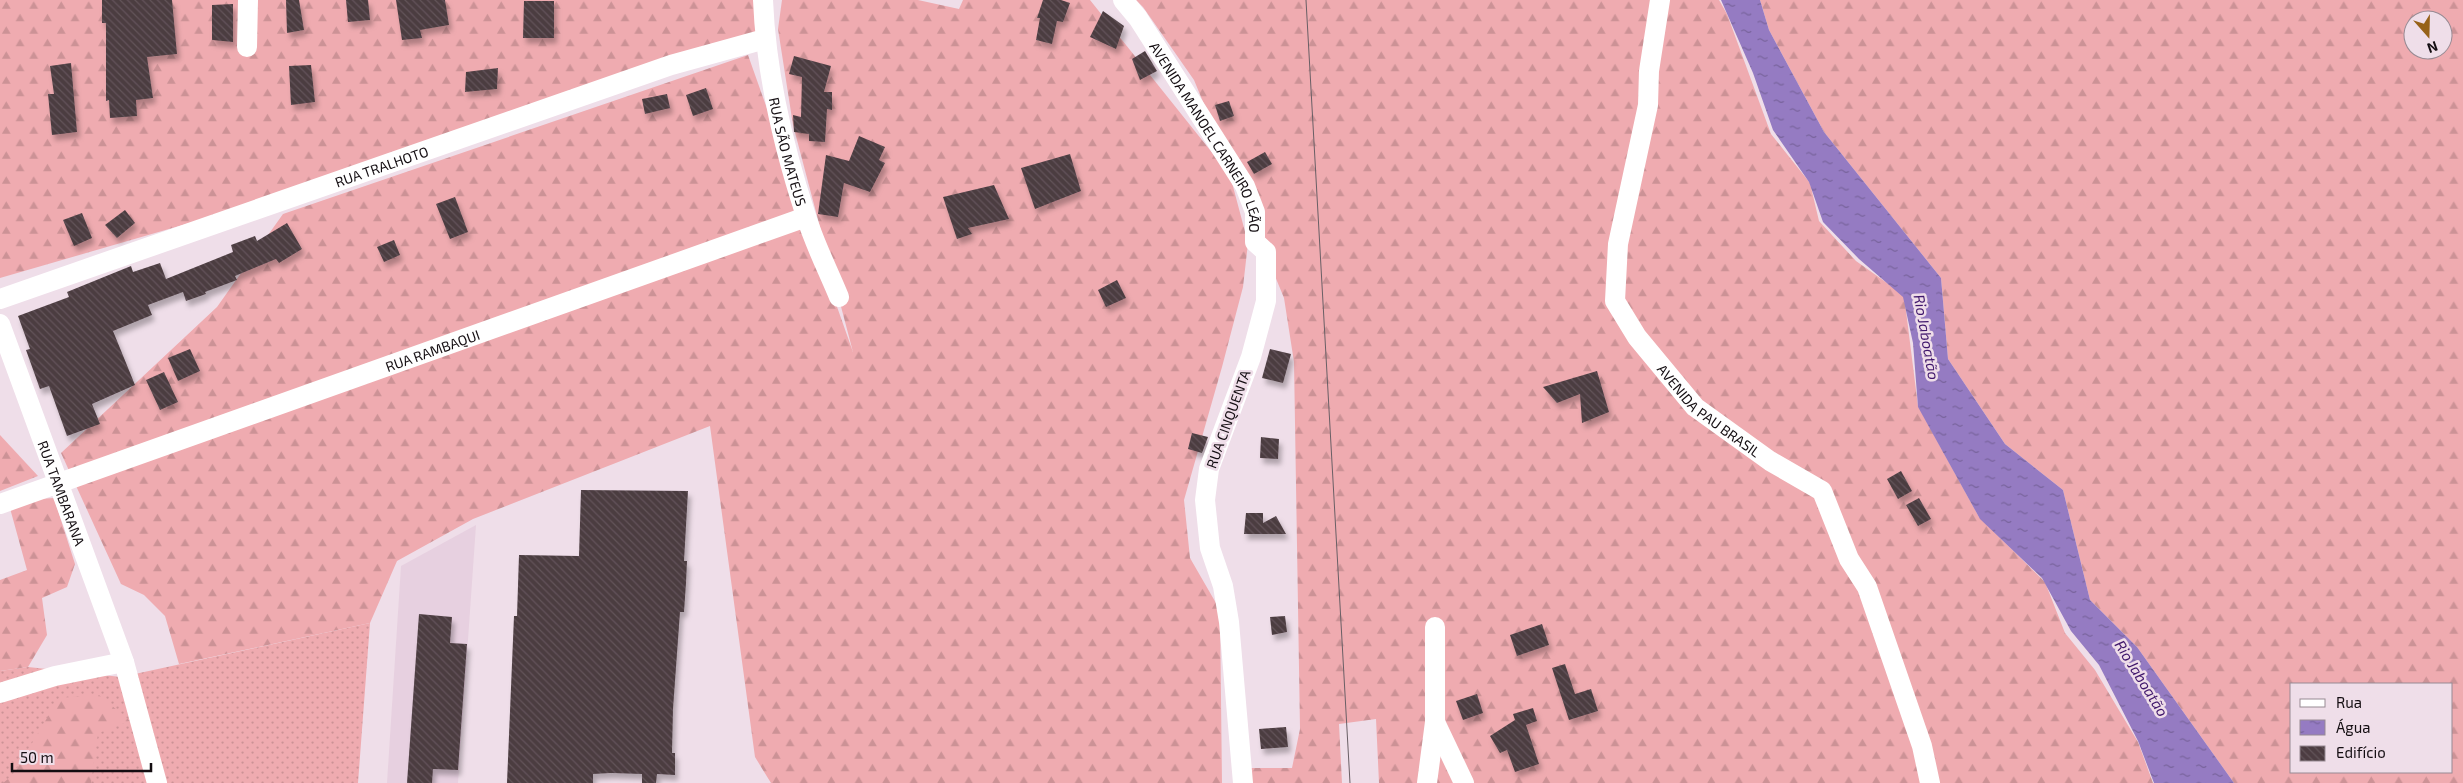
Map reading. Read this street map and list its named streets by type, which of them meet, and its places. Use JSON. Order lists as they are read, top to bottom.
{
  "streets": {
    "street": [
      "AVENIDA MANOEL CARNEIRO LEÃO",
      "RUA SÃO MATEUS",
      "RUA TRALHOTO",
      "RUA RAMBAQUI",
      "AVENIDA PAU BRASIL",
      "RUA CINQUENTA",
      "RUA TAMBARANA"
    ]
  },
  "crossings": [
    ["AVENIDA MANOEL CARNEIRO LEÃO", "RUA CINQUENTA"],
    ["RUA SÃO MATEUS", "RUA TRALHOTO"],
    ["RUA SÃO MATEUS", "RUA RAMBAQUI"],
    ["RUA RAMBAQUI", "RUA TAMBARANA"]
  ],
  "water": ["Rio Jaboatão"],
  "legend": ["Rua", "Água", "Edifício"],
  "scale_bar": "50 m",
  "north": "bottom"
}
